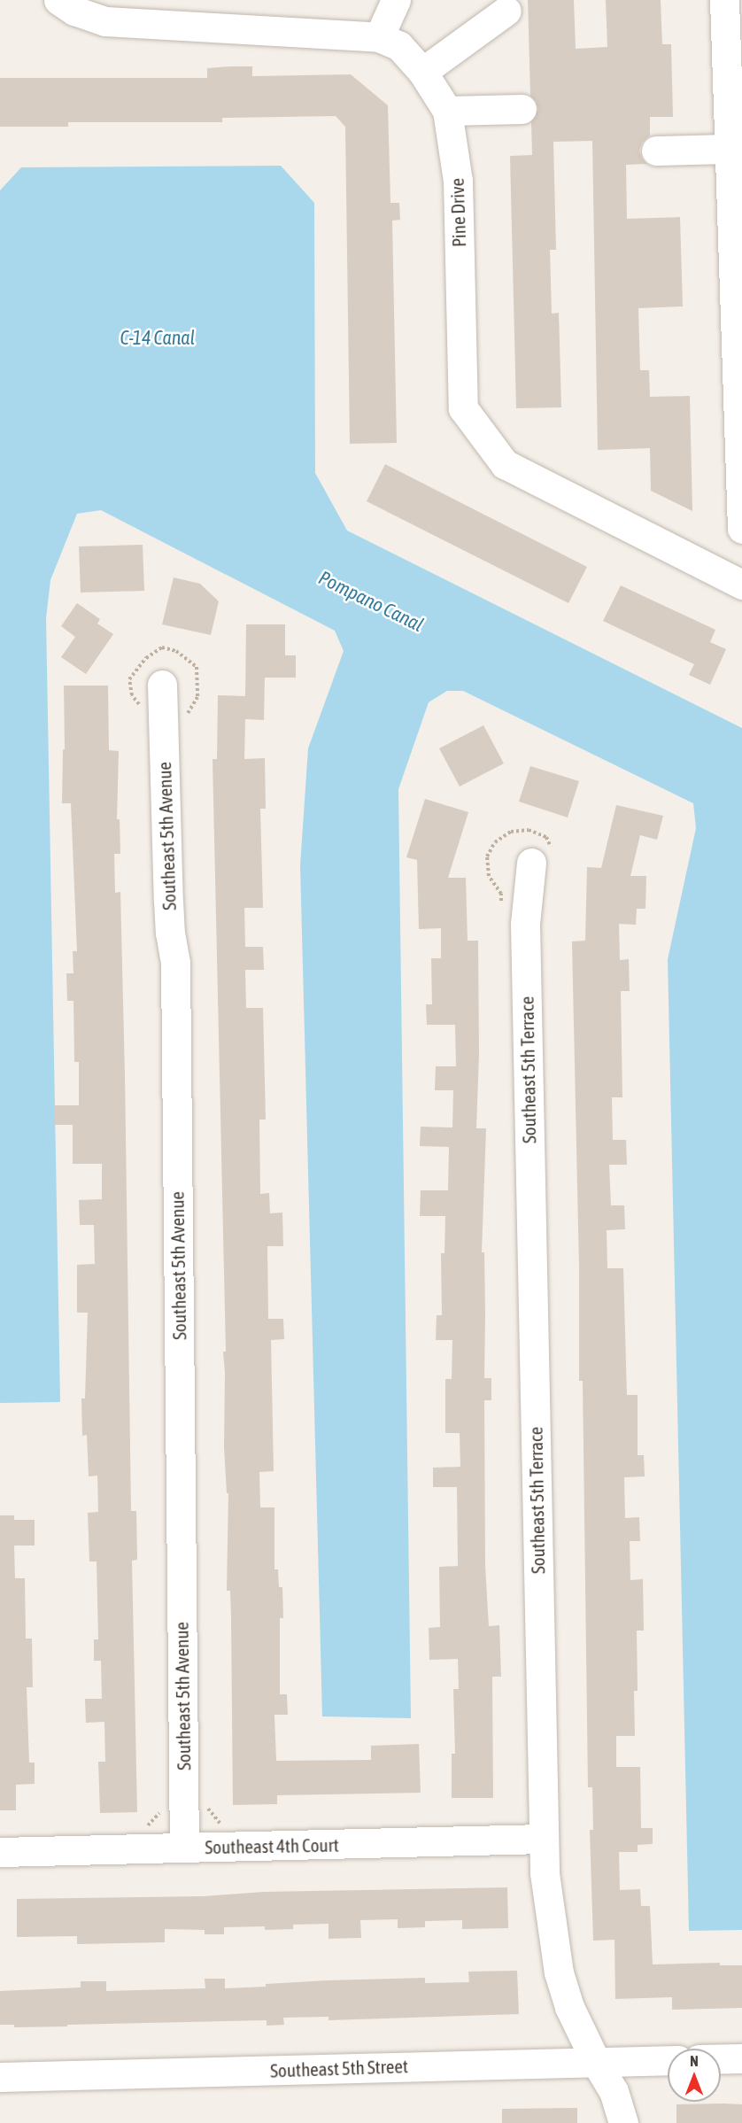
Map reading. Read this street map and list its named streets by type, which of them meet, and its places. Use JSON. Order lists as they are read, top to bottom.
{
  "streets": {
    "street": [
      "Pine Drive",
      "Southeast 5th Avenue",
      "Southeast 5th Terrace",
      "Southeast 4th Court",
      "Southeast 5th Street"
    ]
  },
  "crossings": [
    ["Southeast 5th Avenue", "Southeast 4th Court"],
    ["Southeast 5th Terrace", "Southeast 4th Court"],
    ["Southeast 5th Terrace", "Southeast 5th Street"]
  ],
  "water": ["C-14 Canal", "Pompano Canal"],
  "north": "top"
}
